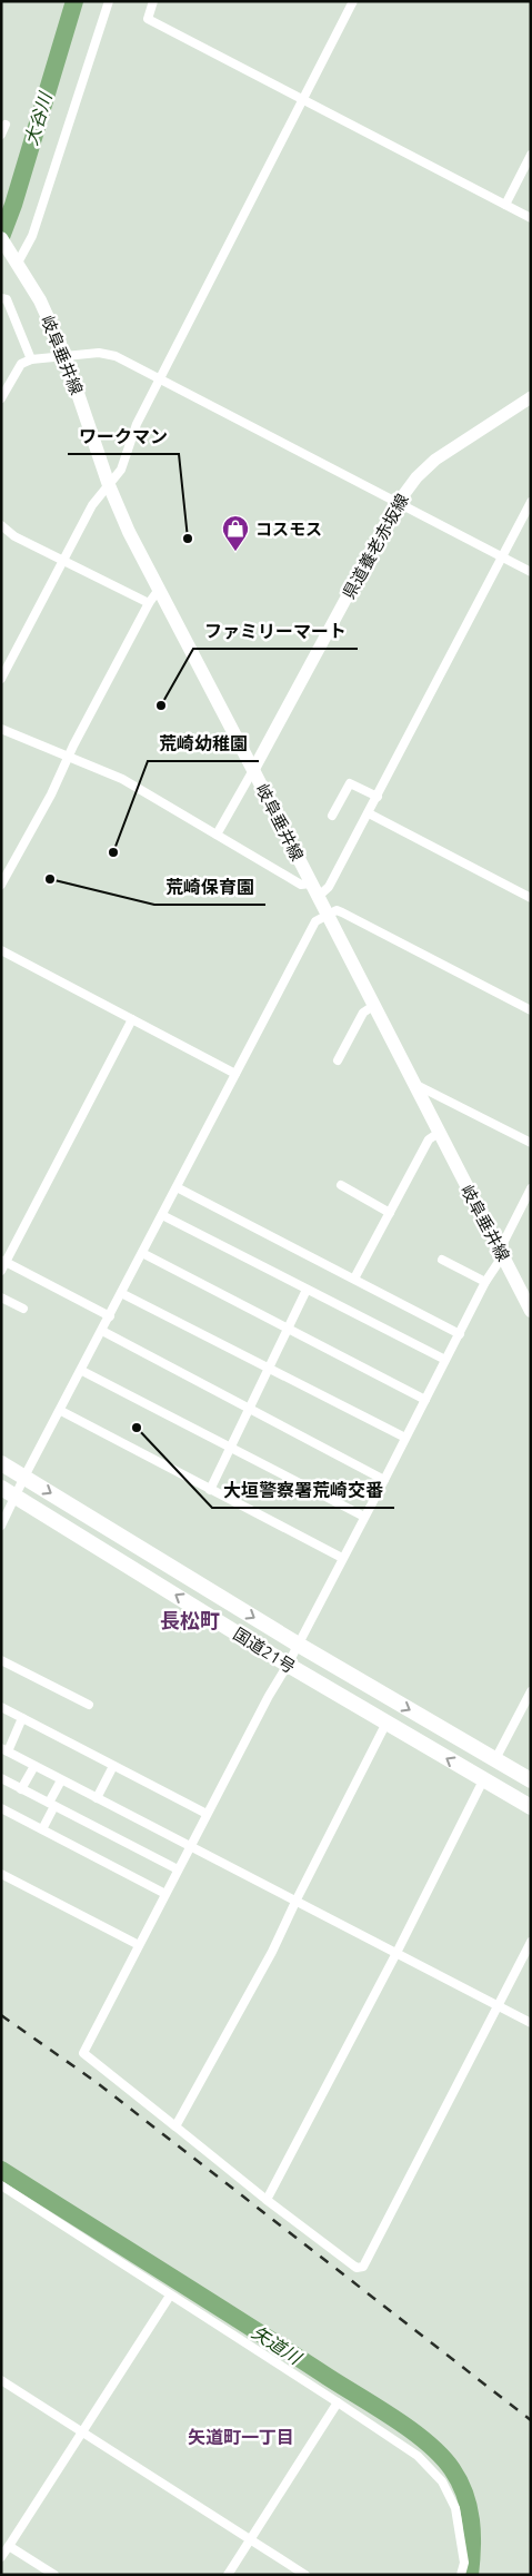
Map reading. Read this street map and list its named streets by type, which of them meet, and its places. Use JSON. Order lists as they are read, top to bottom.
{
  "streets": {
    "highway": ["国道21号"],
    "main road": ["岐阜垂井線", "県道養老赤坂線"]
  },
  "crossings": [
    ["岐阜垂井線", "県道養老赤坂線"]
  ],
  "districts": ["長松町", "矢道町一丁目"],
  "water": ["大谷川", "矢道川"],
  "places": {
    "other": [
      "ワークマン",
      "ファミリーマート",
      "荒崎幼稚園",
      "荒崎保育園",
      "大垣警察署荒崎交番"
    ],
    "shop": ["コスモス"]
  }
}
